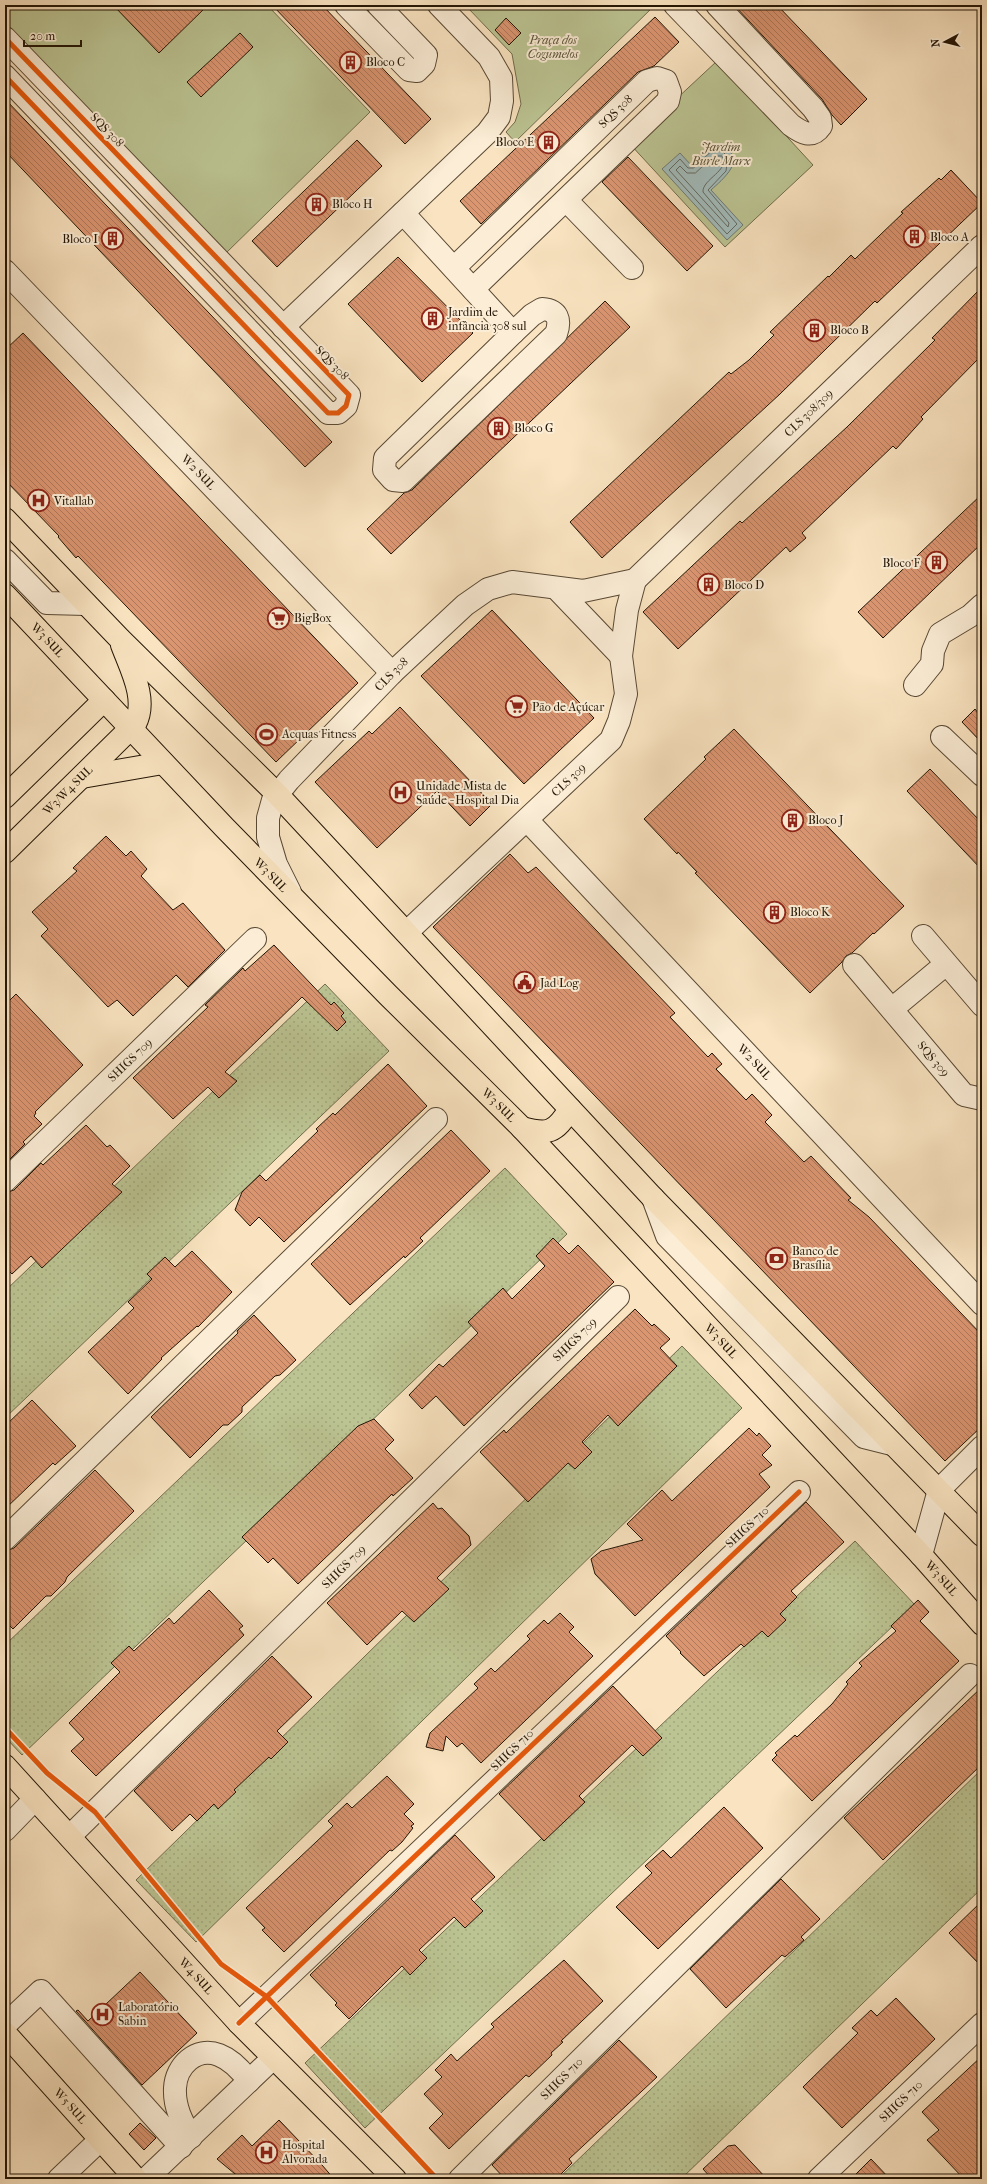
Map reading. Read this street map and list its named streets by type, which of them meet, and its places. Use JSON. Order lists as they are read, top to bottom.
{
  "streets": {
    "main road": [
      "W3 SUL",
      "W3/W4 SUL",
      "W4 SUL",
      "W5 SUL"
    ],
    "street": [
      "SQS 308",
      "CLS 308/309",
      "W2 SUL",
      "CLS 308",
      "CLS 309",
      "SQS 309",
      "SHIGS 709",
      "SHIGS 710"
    ]
  },
  "crossings": [
    ["CLS 308/309", "CLS 308"],
    ["CLS 308/309", "CLS 309"],
    ["W2 SUL", "CLS 308"],
    ["W2 SUL", "CLS 309"],
    ["W3 SUL", "CLS 308"],
    ["W3 SUL", "W3/W4 SUL"],
    ["CLS 308", "CLS 309"],
    ["SHIGS 709", "W4 SUL"],
    ["SHIGS 710", "W4 SUL"]
  ],
  "parks": ["Praça dos Cogumelos", "Jardim Burle Marx"],
  "places": {
    "building": [
      "Bloco C",
      "Bloco E",
      "Bloco H",
      "Bloco A",
      "Bloco I",
      "Jardim de infância 308 sul",
      "Bloco B",
      "Bloco G",
      "Bloco F",
      "Bloco D",
      "Bloco J",
      "Bloco K"
    ],
    "hospital": [
      "Vitallab",
      "Unidade Mista de Saúde - Hospital Dia",
      "Laboratório Sabin",
      "Hospital Alvorada"
    ],
    "supermarket": ["BigBox", "Pão de Açúcar"],
    "sports": ["Acquas Fitness"],
    "public building": ["Jad Log"],
    "bank": ["Banco de Brasília"]
  },
  "scale_bar": "20 m",
  "north": "left"
}
